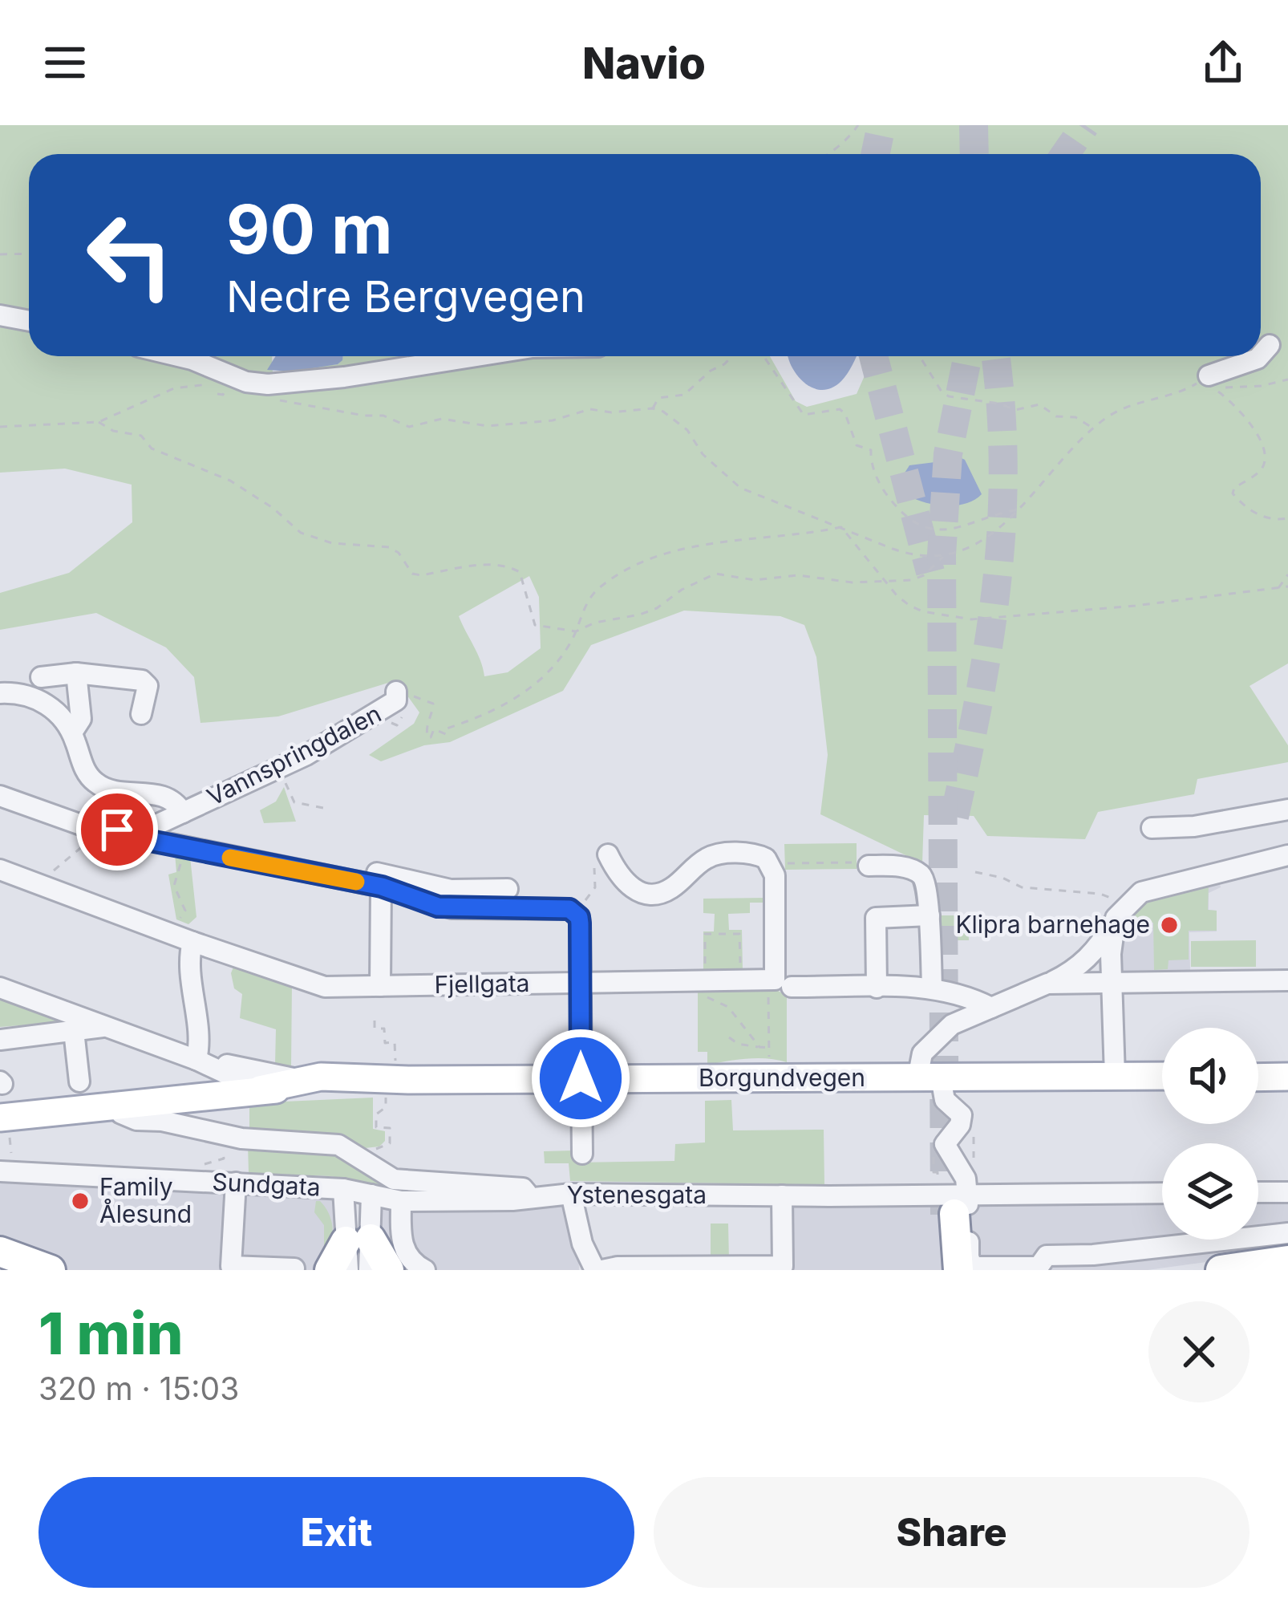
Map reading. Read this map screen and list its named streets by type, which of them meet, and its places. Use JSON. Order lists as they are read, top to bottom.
{
  "streets": {
    "main road": ["Borgundvegen"],
    "street": [
      "Vannspringdalen",
      "Fjellgata",
      "Sundgata",
      "Ystenesgata"
    ]
  },
  "crossings": [
    ["Borgundvegen", "Ystenesgata"],
    ["Sundgata", "Ystenesgata"]
  ],
  "places": ["Klipra barnehage", "Family Ålesund"],
  "page": {
    "header": "Navio",
    "turn": ["90 m", "Nedre Bergvegen"],
    "heading": ["1 min", "320 m · 15:03"],
    "buttons": ["Exit", "Share"]
  }
}
